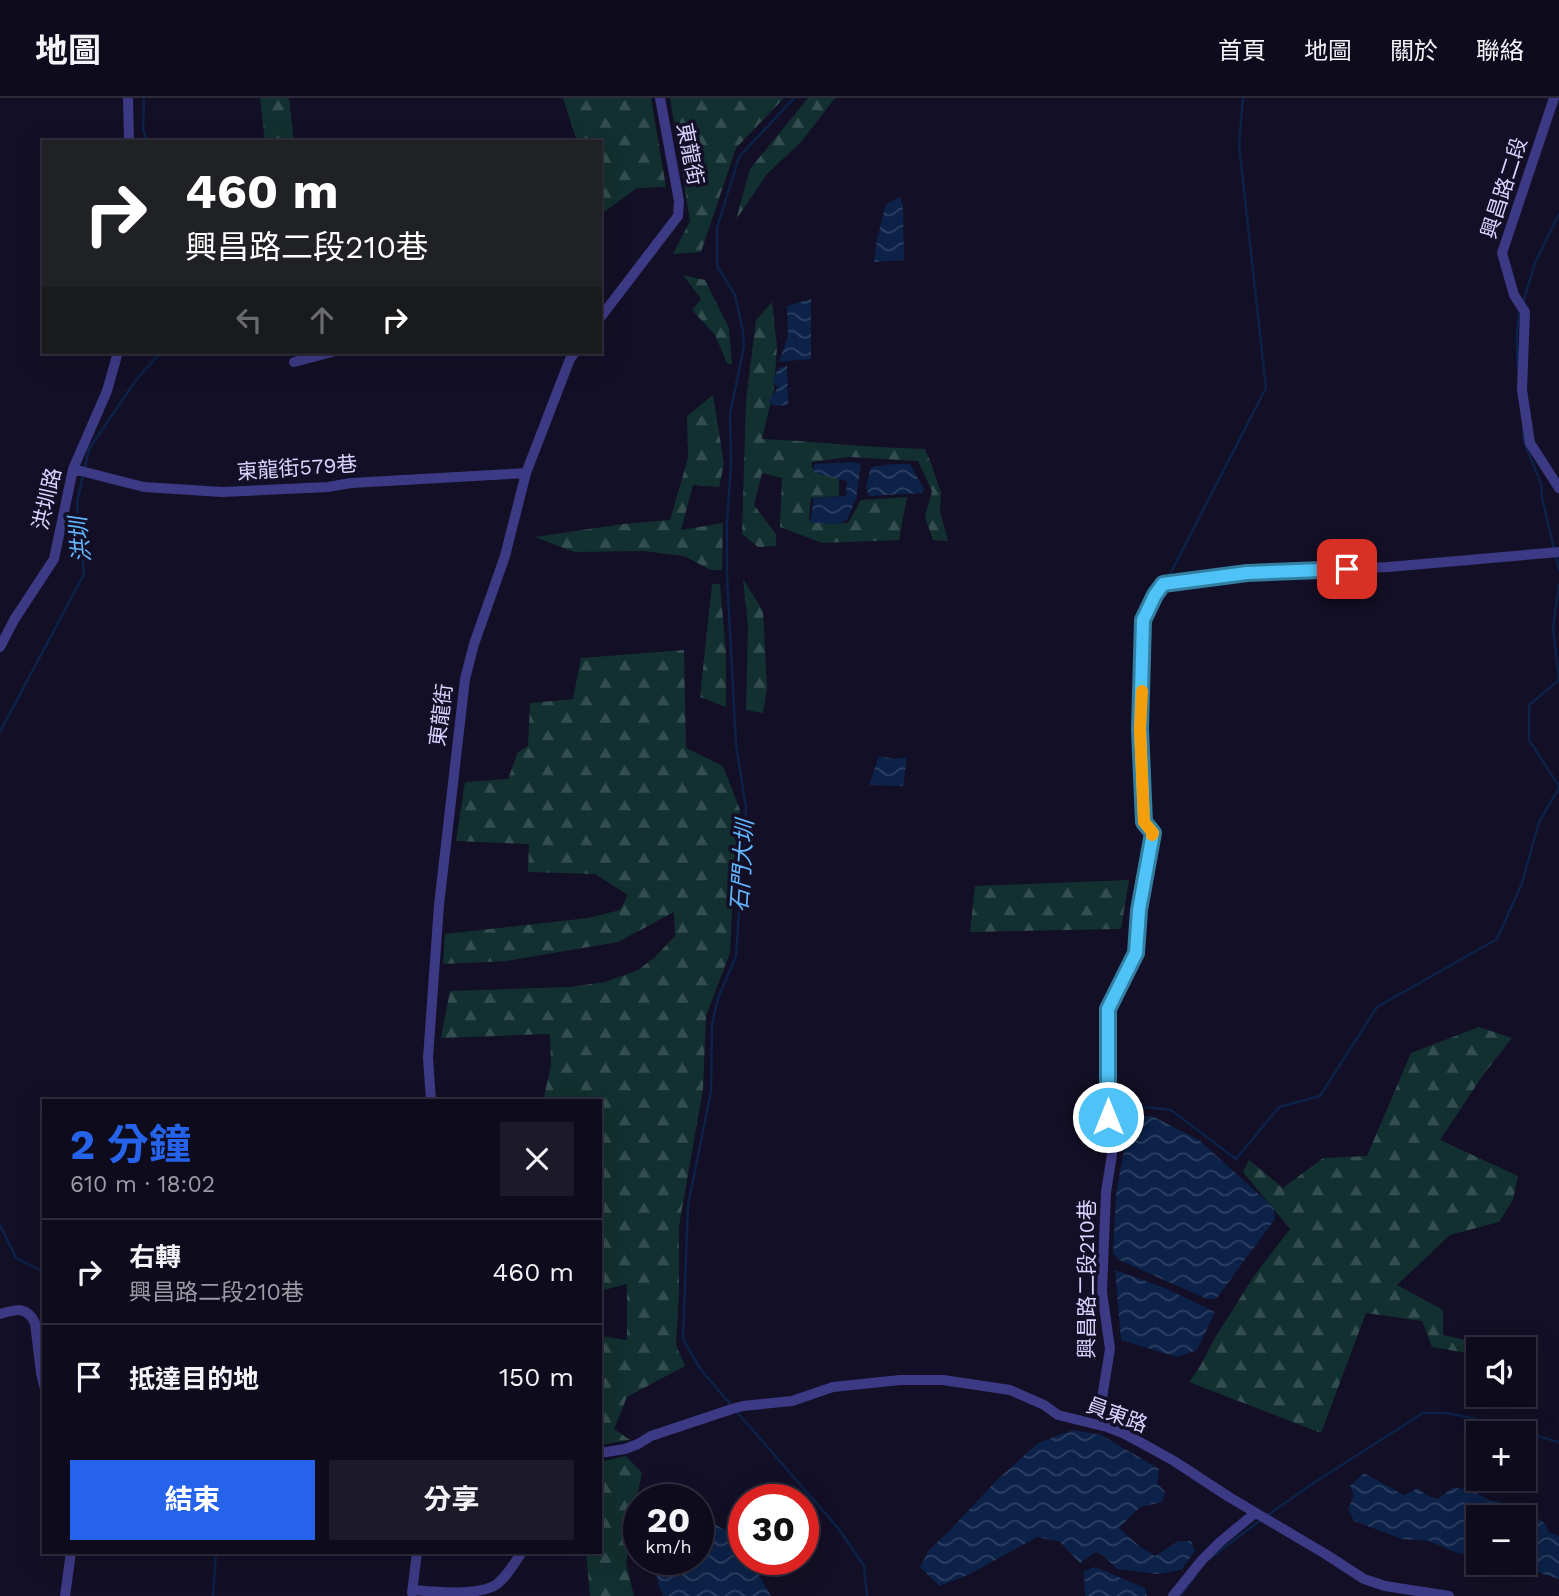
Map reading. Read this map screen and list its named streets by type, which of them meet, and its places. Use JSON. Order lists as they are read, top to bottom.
{
  "streets": {
    "street": [
      "東龍街",
      "興昌路二段",
      "東龍街579巷",
      "洪圳路",
      "興昌路二段210巷",
      "員東路"
    ]
  },
  "crossings": [
    ["東龍街", "東龍街579巷"],
    ["東龍街579巷", "洪圳路"],
    ["興昌路二段210巷", "員東路"]
  ],
  "water": ["洪圳", "石門大圳"],
  "page": {
    "header": "地圖",
    "nav": [
      "首頁",
      "地圖",
      "關於",
      "聯絡"
    ],
    "turn": ["460 m", "興昌路二段210巷"],
    "heading": ["2 分鐘", "610 m · 18:02"],
    "list": [
      {
        "name": "右轉",
        "note": "興昌路二段210巷",
        "value": "460 m"
      },
      {
        "name": "抵達目的地",
        "value": "150 m"
      }
    ],
    "map_buttons": ["+", "−"],
    "buttons": ["結束", "分享"],
    "speed": "20 km/h",
    "limit": "30"
  }
}
